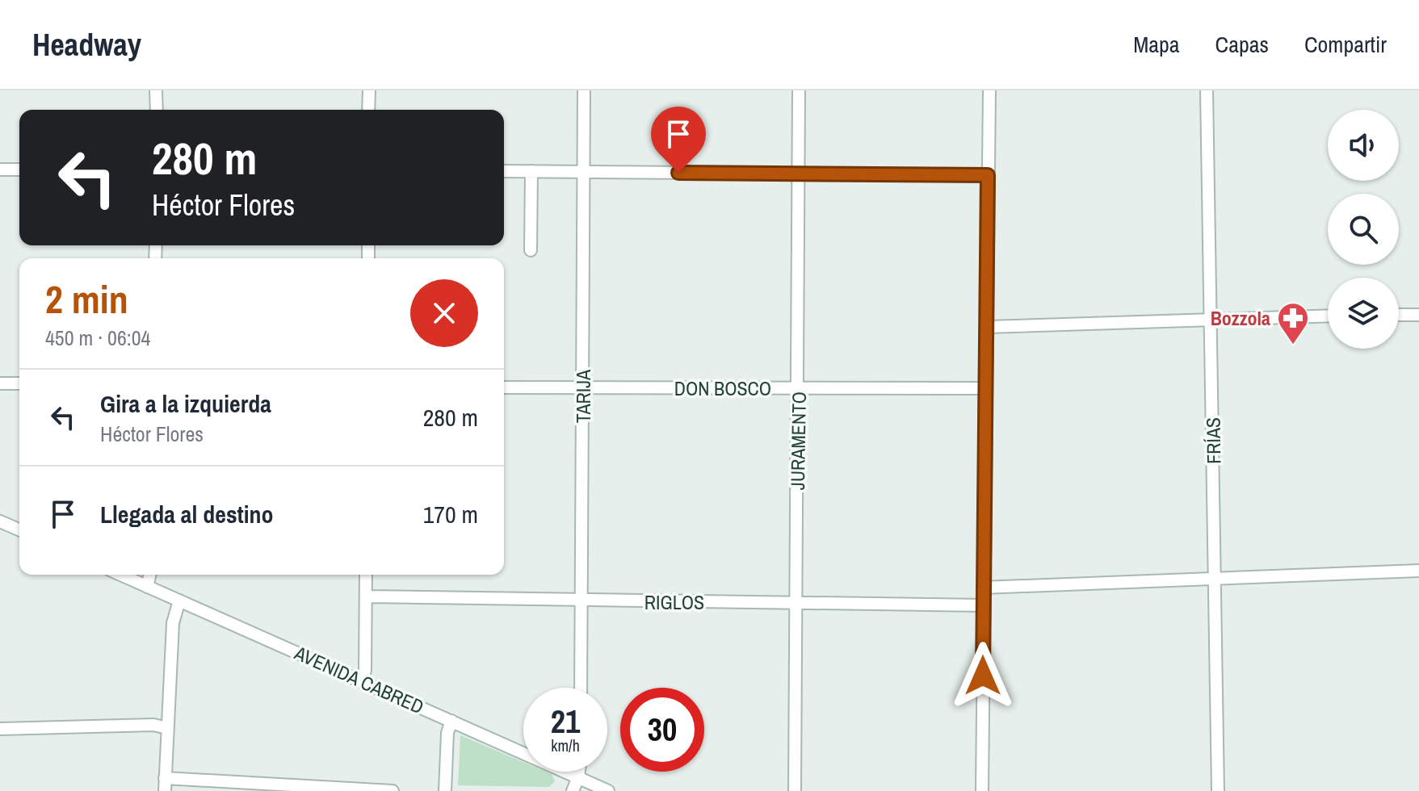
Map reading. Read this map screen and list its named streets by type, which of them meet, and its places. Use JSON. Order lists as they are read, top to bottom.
{
  "streets": {
    "street": [
      "DON BOSCO",
      "TARIJA",
      "JURAMENTO",
      "FRÍAS",
      "RIGLOS",
      "AVENIDA CABRED"
    ]
  },
  "crossings": [
    ["DON BOSCO", "TARIJA"],
    ["DON BOSCO", "JURAMENTO"],
    ["TARIJA", "RIGLOS"],
    ["JURAMENTO", "RIGLOS"]
  ],
  "places": {
    "pharmacy": ["Bozzola"]
  },
  "page": {
    "header": "Headway",
    "nav": ["Mapa", "Capas", "Compartir"],
    "turn": ["280 m", "Héctor Flores"],
    "heading": ["2 min", "450 m · 06:04"],
    "list": [
      {
        "name": "Gira a la izquierda",
        "note": "Héctor Flores",
        "value": "280 m"
      },
      {
        "name": "Llegada al destino",
        "value": "170 m"
      }
    ],
    "speed": "21 km/h",
    "limit": "30"
  }
}
